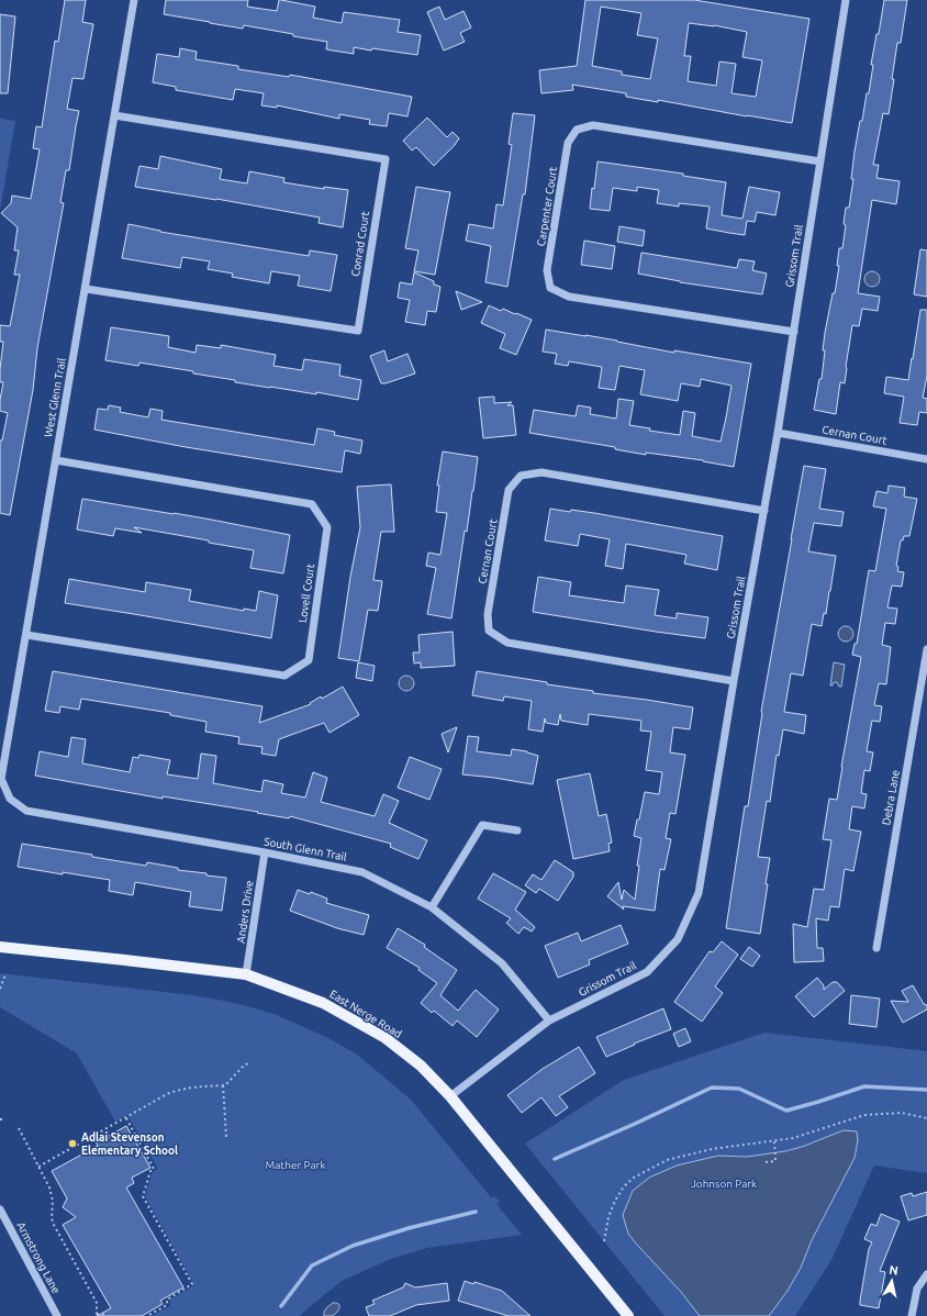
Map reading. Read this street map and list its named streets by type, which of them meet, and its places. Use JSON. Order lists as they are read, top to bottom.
{
  "streets": {
    "main road": ["East Nerge Road"],
    "street": [
      "Carpenter Court",
      "Conrad Court",
      "Grissom Trail",
      "West Glenn Trail",
      "Cernan Court",
      "Lovell Court",
      "Debra Lane",
      "South Glenn Trail",
      "Anders Drive",
      "Armstrong Lane"
    ]
  },
  "crossings": [
    ["Carpenter Court", "Grissom Trail"],
    ["Conrad Court", "West Glenn Trail"],
    ["Grissom Trail", "Cernan Court"],
    ["Grissom Trail", "South Glenn Trail"],
    ["Grissom Trail", "East Nerge Road"],
    ["West Glenn Trail", "Lovell Court"],
    ["West Glenn Trail", "South Glenn Trail"],
    ["South Glenn Trail", "Anders Drive"],
    ["Anders Drive", "East Nerge Road"]
  ],
  "parks": ["Mather Park", "Johnson Park"],
  "places": ["Adlai Stevenson Elementary School"],
  "north": "top"
}
